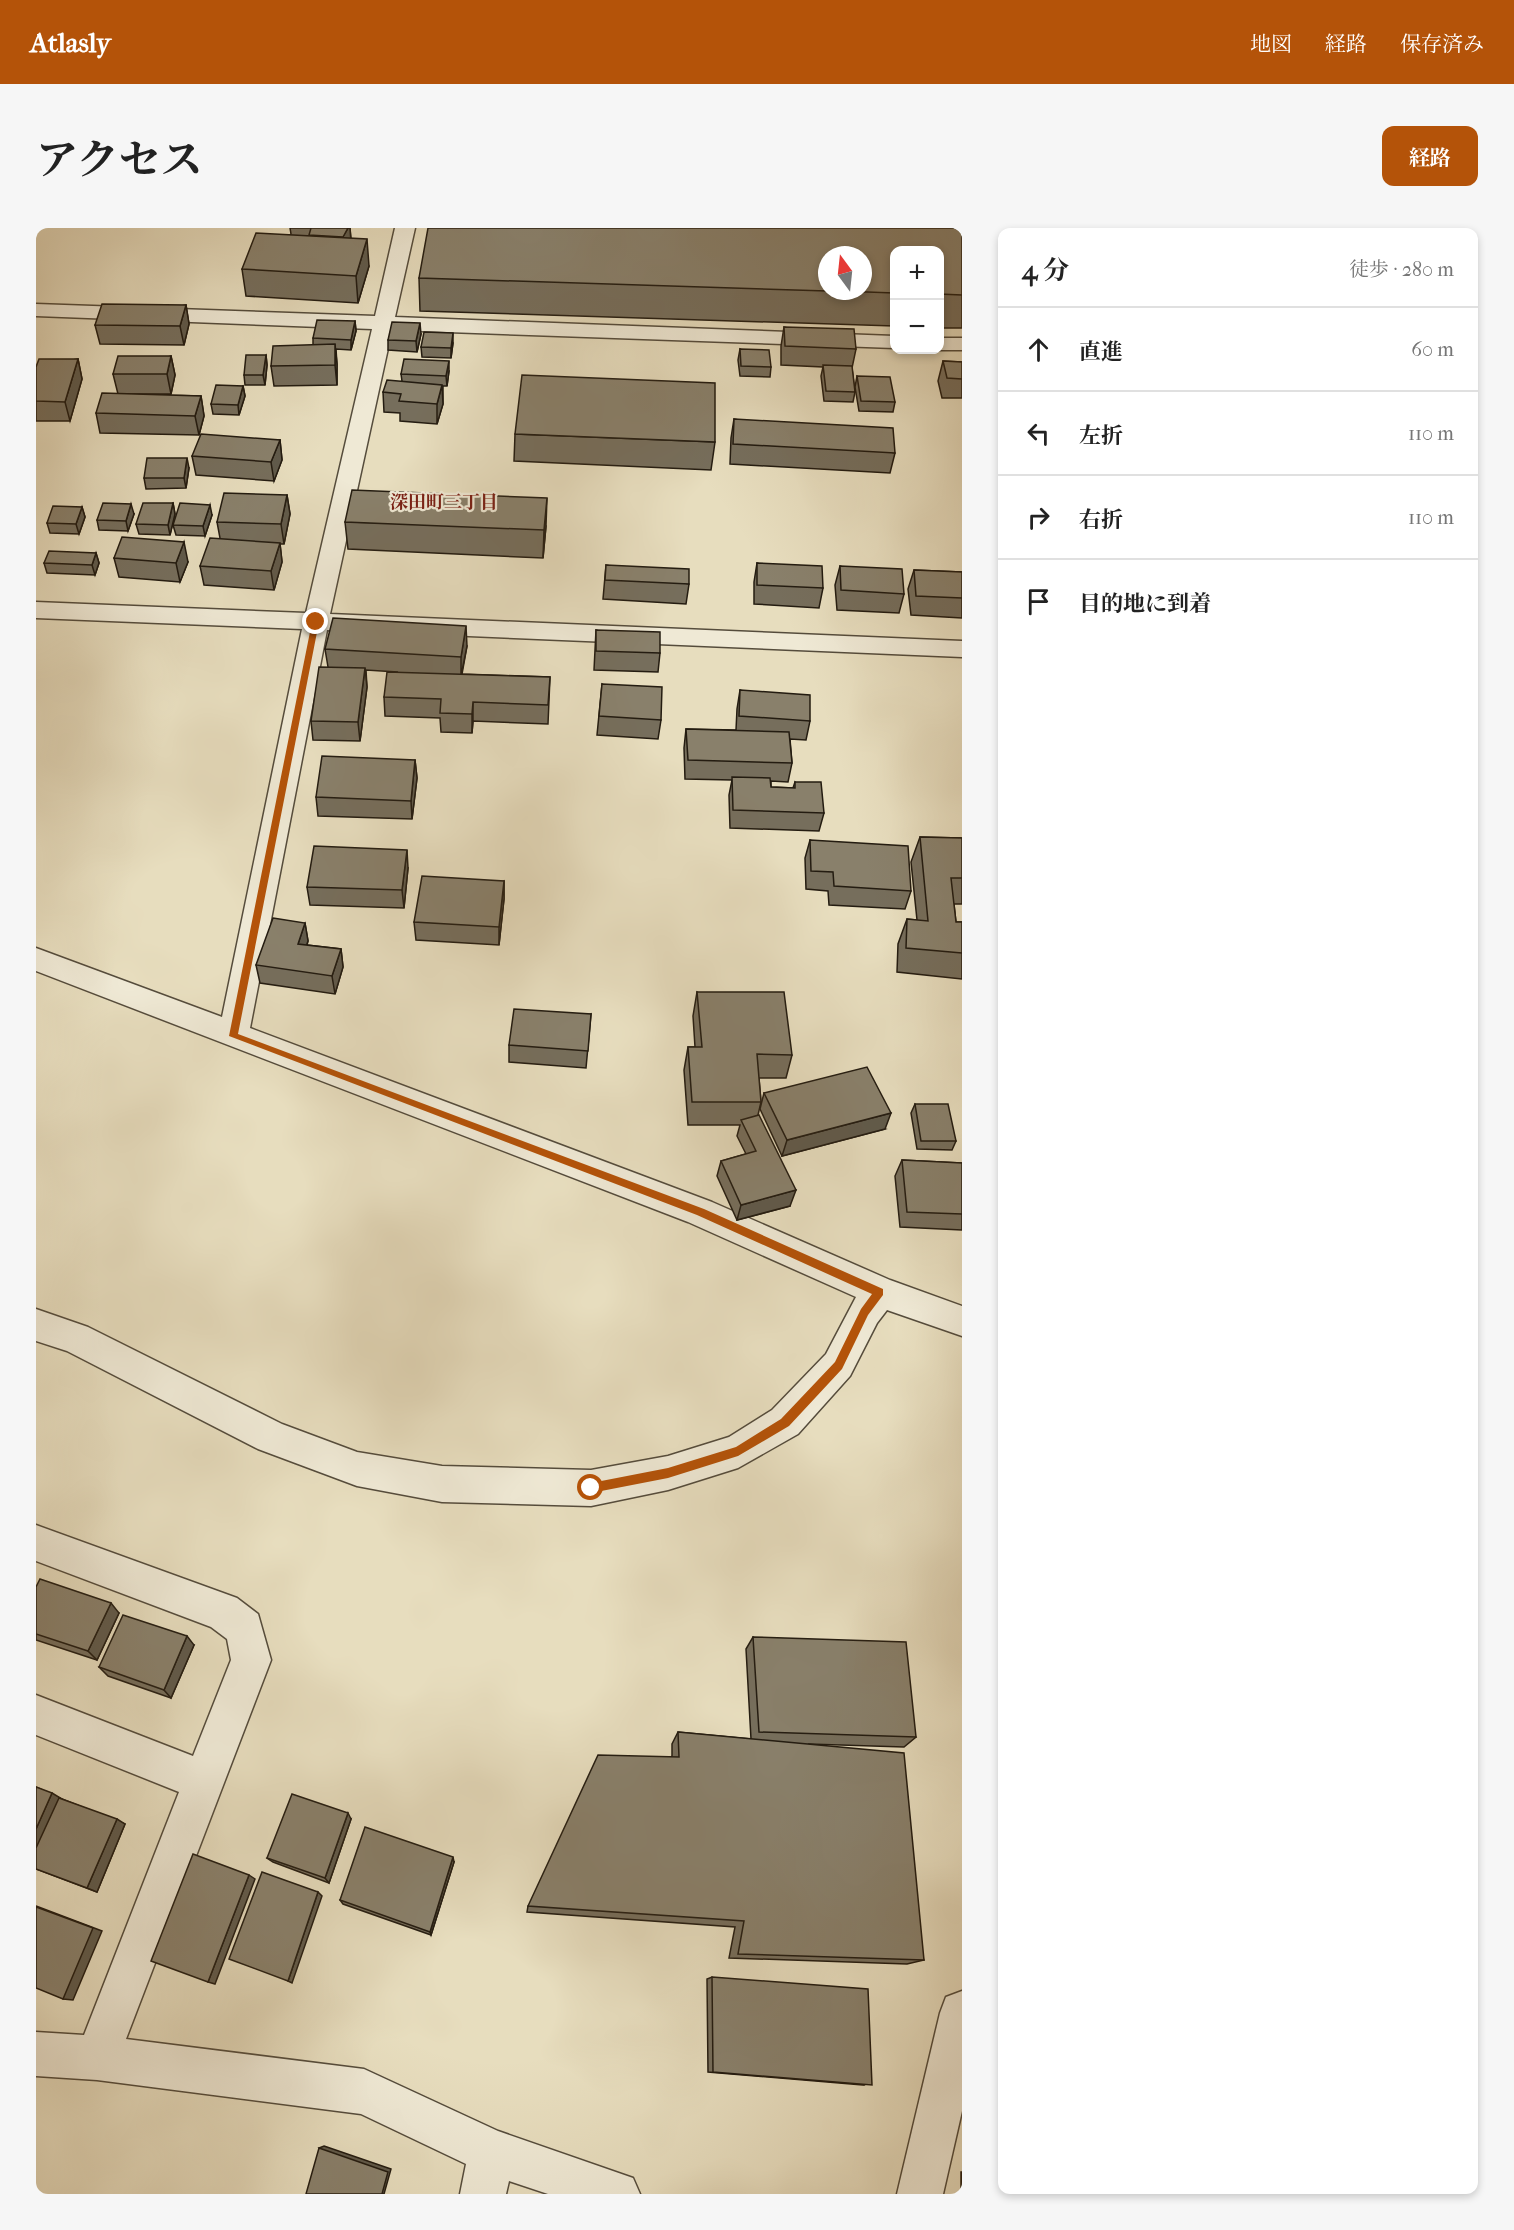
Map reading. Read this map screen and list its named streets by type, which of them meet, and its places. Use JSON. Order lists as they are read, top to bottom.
{
  "districts": ["深田町三丁目"],
  "north": "top",
  "page": {
    "header": "Atlasly",
    "nav": ["地図", "経路", "保存済み"],
    "title": "アクセス",
    "buttons": "経路",
    "heading": ["4 分", "徒歩 · 280 m"],
    "map_buttons": ["+", "−"],
    "list": [
      ["直進", "60 m"],
      ["左折", "110 m"],
      ["右折", "110 m"],
      "目的地に到着"
    ]
  }
}
